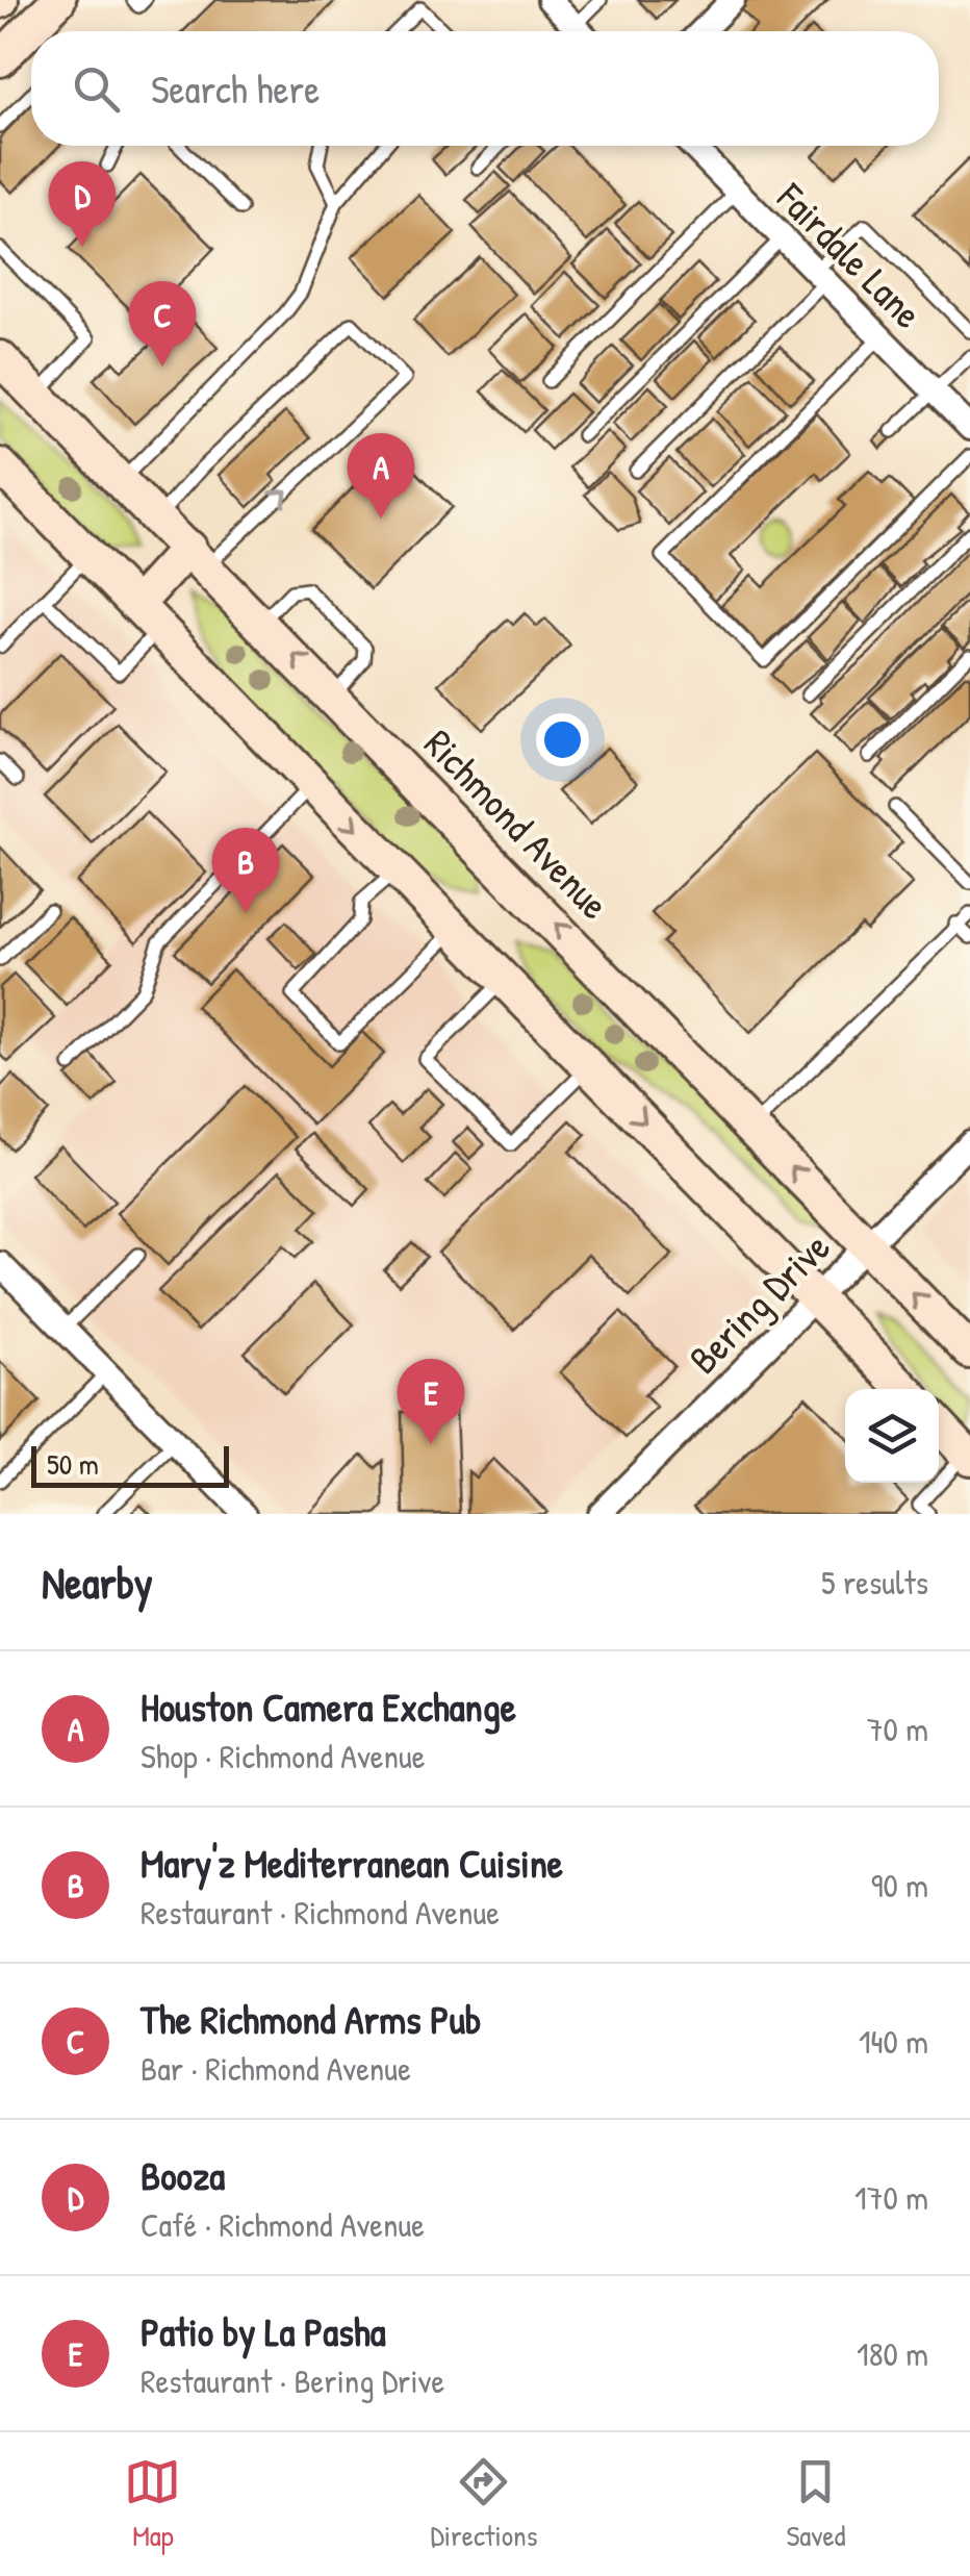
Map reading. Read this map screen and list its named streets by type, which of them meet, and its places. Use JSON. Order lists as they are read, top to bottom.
{
  "streets": {
    "main road": ["Richmond Avenue"],
    "street": ["Fairdale Lane", "Bering Drive"]
  },
  "crossings": [
    ["Richmond Avenue", "Bering Drive"]
  ],
  "scale_bar": "50 m",
  "page": {
    "search": "Search here",
    "pins": [
      "D",
      "C",
      "A",
      "B",
      "E"
    ],
    "scale": "50 m",
    "heading": ["Nearby", "5 results"],
    "list": [
      {
        "mark": "A",
        "name": "Houston Camera Exchange",
        "note": "Shop · Richmond Avenue",
        "value": "70 m"
      },
      {
        "mark": "B",
        "name": "Mary'z Mediterranean Cuisine",
        "note": "Restaurant · Richmond Avenue",
        "value": "90 m"
      },
      {
        "mark": "C",
        "name": "The Richmond Arms Pub",
        "note": "Bar · Richmond Avenue",
        "value": "140 m"
      },
      {
        "mark": "D",
        "name": "Booza",
        "note": "Café · Richmond Avenue",
        "value": "170 m"
      },
      {
        "mark": "E",
        "name": "Patio by La Pasha",
        "note": "Restaurant · Bering Drive",
        "value": "180 m"
      }
    ],
    "nav": ["Map", "Directions", "Saved"]
  }
}
